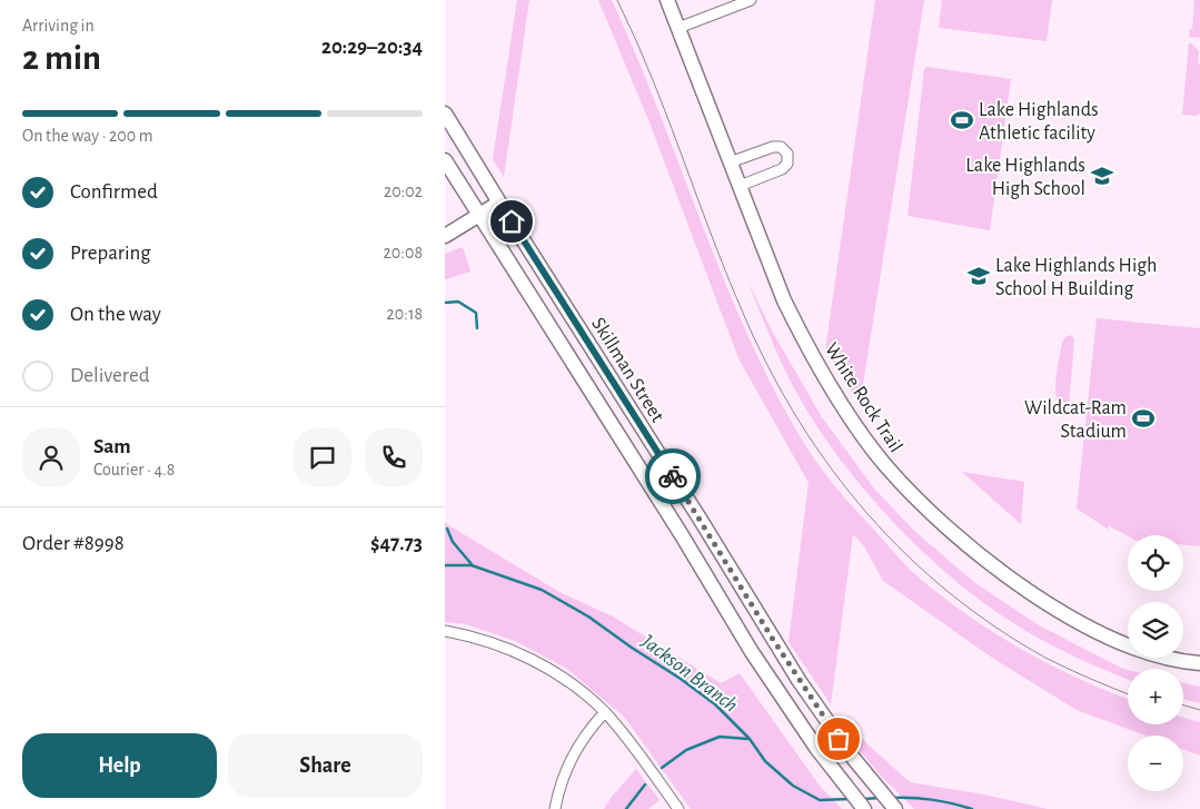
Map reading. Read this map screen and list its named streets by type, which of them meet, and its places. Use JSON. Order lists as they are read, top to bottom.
{
  "streets": {
    "main road": ["Skillman Street", "White Rock Trail"]
  },
  "water": ["Jackson Branch"],
  "places": {
    "sports": ["Lake Highlands Athletic facility", "Wildcat-Ram Stadium"],
    "school or university": ["Lake Highlands High School", "Lake Highlands High School H Building"]
  },
  "page": {
    "heading": ["2 min", "Arriving in", "20:29–20:34"],
    "panel": [
      "Sam",
      "Courier · 4.8",
      "Order #8998",
      "$47.73"
    ],
    "bar": "On the way · 200 m",
    "list": [
      ["Confirmed", "20:02"],
      ["Preparing", "20:08"],
      ["On the way", "20:18"],
      "Delivered"
    ],
    "map_buttons": ["+", "−"],
    "buttons": ["Help", "Share"]
  }
}
